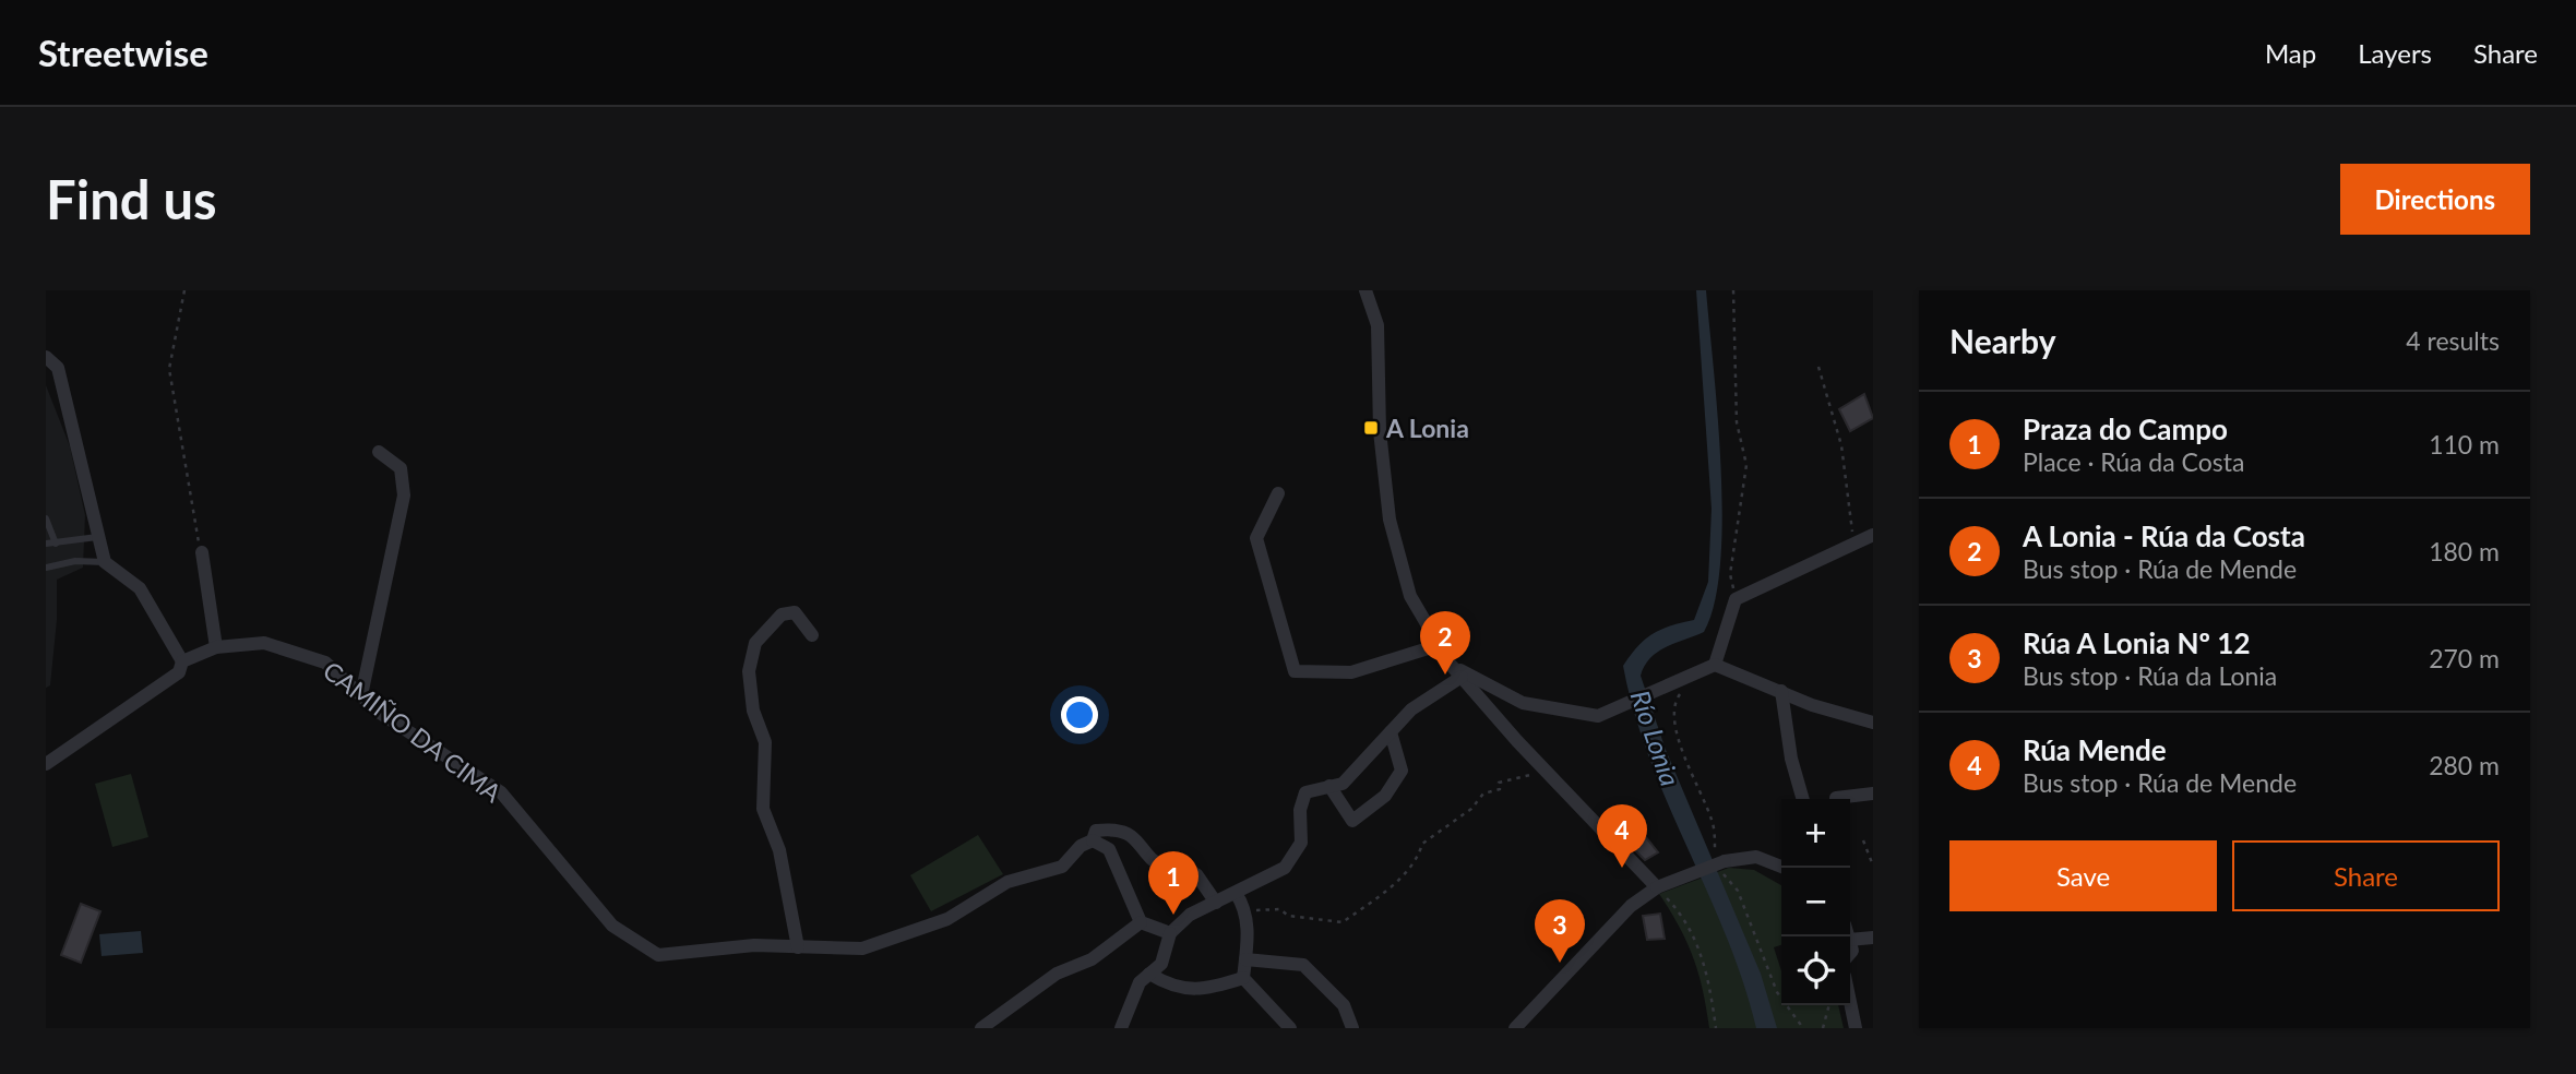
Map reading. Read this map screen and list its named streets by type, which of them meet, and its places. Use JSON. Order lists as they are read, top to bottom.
{
  "streets": {
    "street": ["CAMIÑO DA CIMA"]
  },
  "water": ["Río Lonia"],
  "places": {
    "transit": ["A Lonia"]
  },
  "page": {
    "header": "Streetwise",
    "nav": ["Map", "Layers", "Share"],
    "buttons": [
      "Directions",
      ["Save", "Share"]
    ],
    "title": "Find us",
    "heading": ["Nearby", "4 results"],
    "list": [
      {
        "mark": "1",
        "name": "Praza do Campo",
        "note": "Place · Rúa da Costa",
        "value": "110 m"
      },
      {
        "mark": "2",
        "name": "A Lonia - Rúa da Costa",
        "note": "Bus stop · Rúa de Mende",
        "value": "180 m"
      },
      {
        "mark": "3",
        "name": "Rúa A Lonia Nº 12",
        "note": "Bus stop · Rúa da Lonia",
        "value": "270 m"
      },
      {
        "mark": "4",
        "name": "Rúa Mende",
        "note": "Bus stop · Rúa de Mende",
        "value": "280 m"
      }
    ],
    "pins": [
      "2",
      "4",
      "1",
      "3"
    ],
    "map_buttons": ["+", "−"]
  }
}
